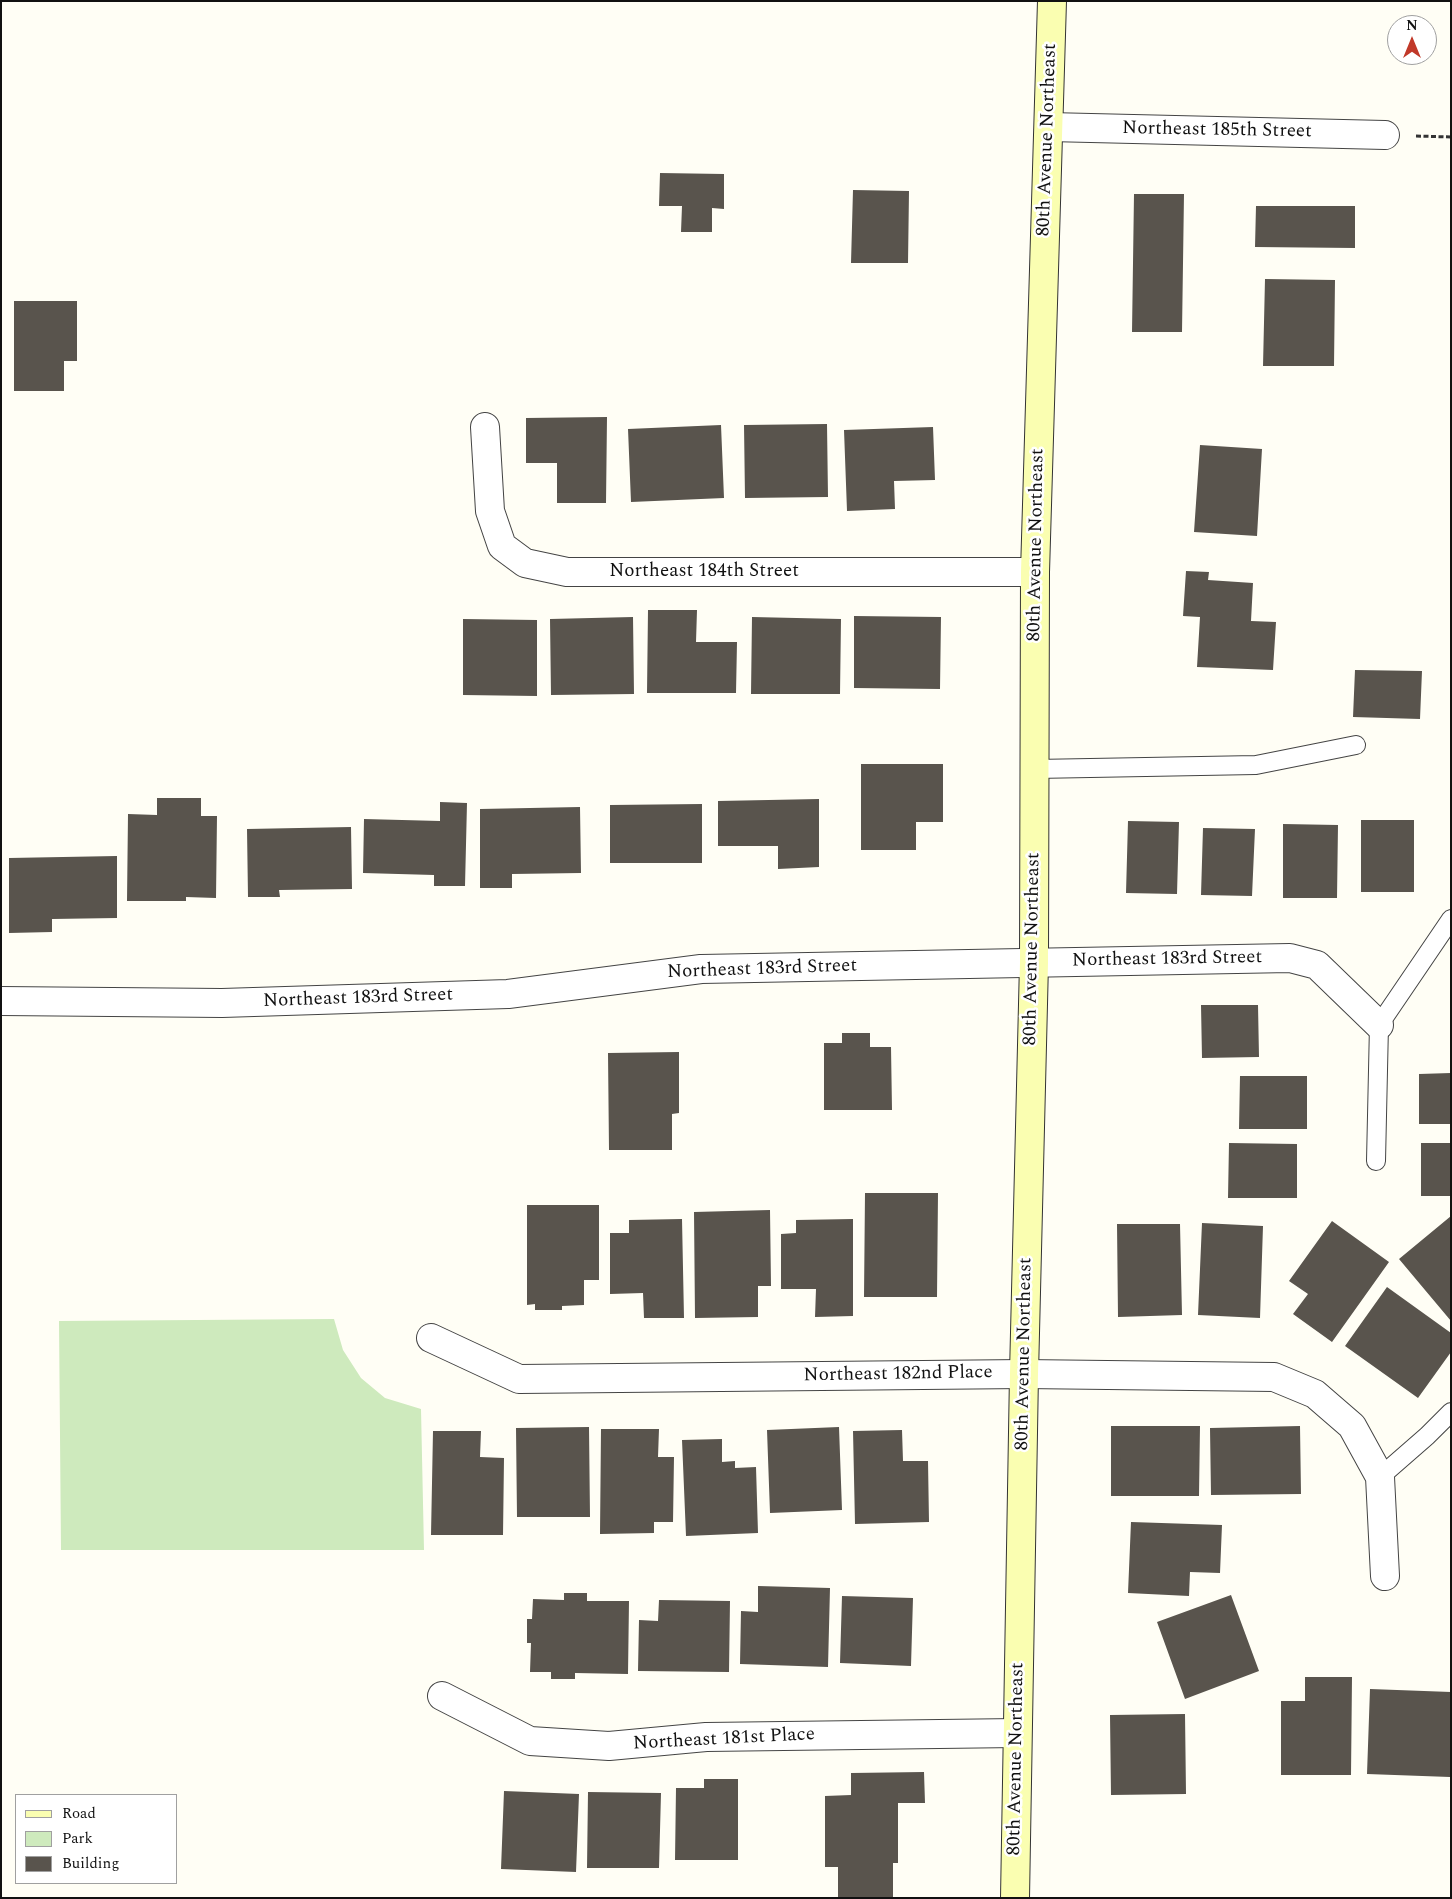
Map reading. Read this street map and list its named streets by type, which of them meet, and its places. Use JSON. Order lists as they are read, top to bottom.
{
  "streets": {
    "main road": ["80th Avenue Northeast"],
    "street": [
      "Northeast 185th Street",
      "Northeast 184th Street",
      "Northeast 183rd Street",
      "Northeast 182nd Place",
      "Northeast 181st Place"
    ]
  },
  "crossings": [
    ["Northeast 185th Street", "80th Avenue Northeast"],
    ["80th Avenue Northeast", "Northeast 184th Street"],
    ["80th Avenue Northeast", "Northeast 183rd Street"],
    ["80th Avenue Northeast", "Northeast 182nd Place"],
    ["80th Avenue Northeast", "Northeast 181st Place"]
  ],
  "legend": ["Road", "Park", "Building"],
  "north": "top"
}
